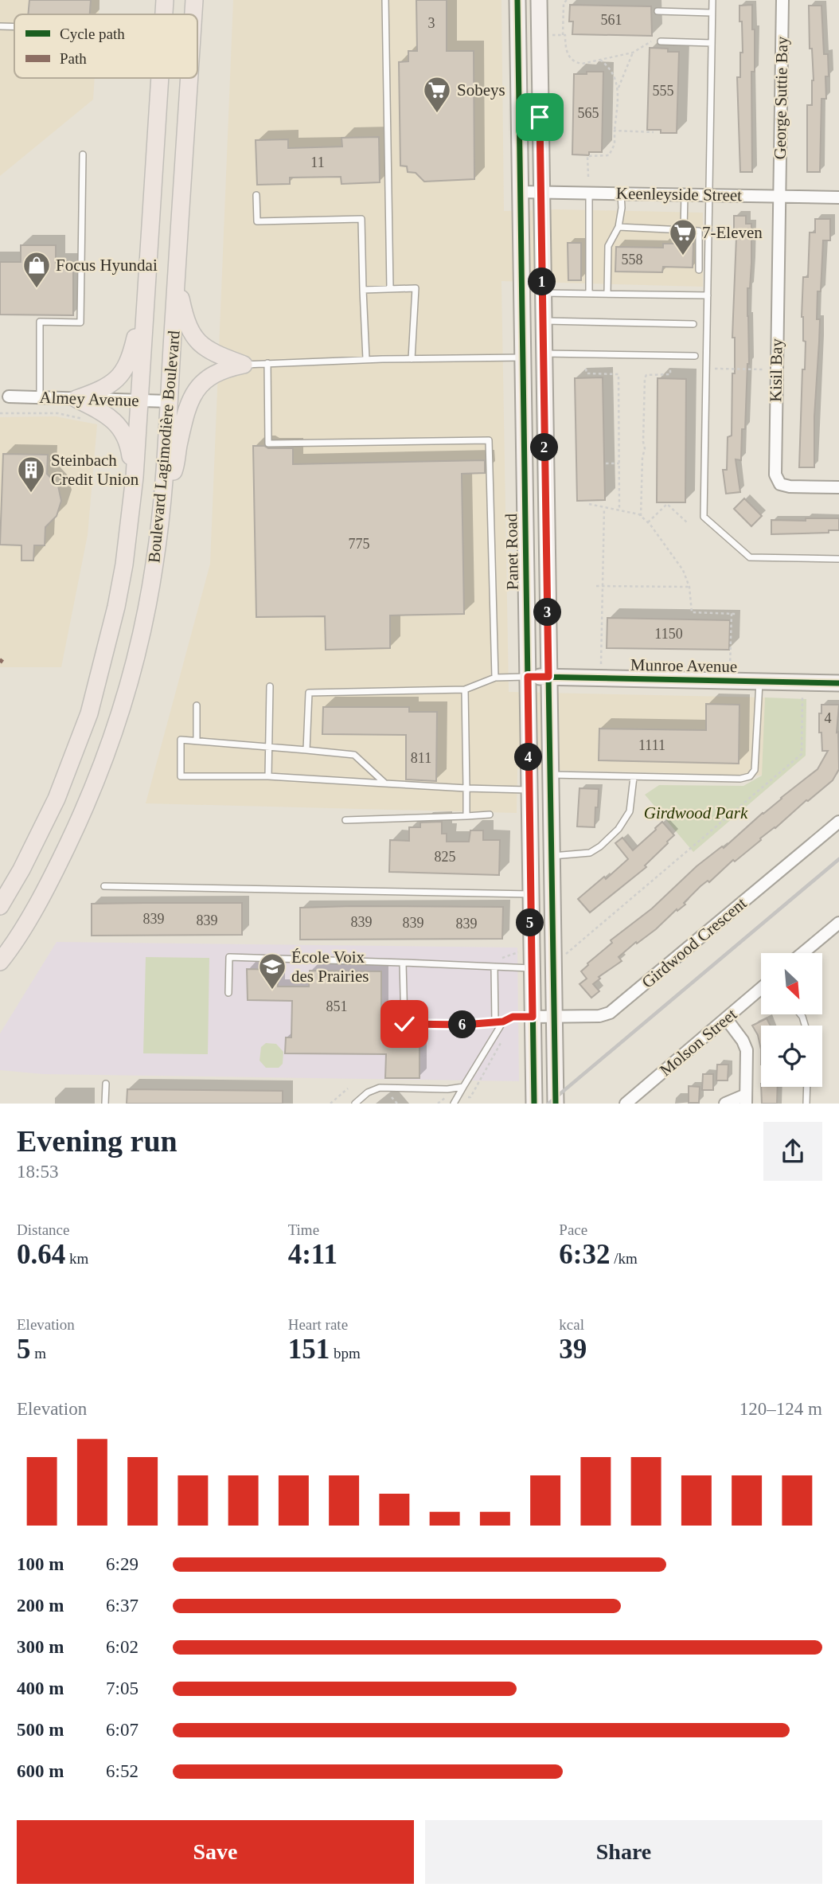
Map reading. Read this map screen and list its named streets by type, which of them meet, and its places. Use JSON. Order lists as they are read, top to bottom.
{
  "streets": {
    "main road": ["Boulevard Lagimodière Boulevard"],
    "street": [
      "George Suttie Bay",
      "Keenleyside Street",
      "Kisil Bay",
      "Almey Avenue",
      "Panet Road",
      "Munroe Avenue",
      "Girdwood Crescent",
      "Molson Street"
    ]
  },
  "crossings": [
    ["George Suttie Bay", "Keenleyside Street"],
    ["George Suttie Bay", "Kisil Bay"],
    ["Keenleyside Street", "Kisil Bay"],
    ["Keenleyside Street", "Panet Road"],
    ["Almey Avenue", "Boulevard Lagimodière Boulevard"],
    ["Panet Road", "Munroe Avenue"],
    ["Panet Road", "Girdwood Crescent"]
  ],
  "parks": ["Girdwood Park"],
  "places": {
    "supermarket": ["Sobeys", "7-Eleven"],
    "shop": ["Focus Hyundai"],
    "building": ["Steinbach Credit Union"],
    "school or university": ["École Voix des Prairies"]
  },
  "house_numbers": [
    "561",
    "3",
    "555",
    "565",
    "11",
    "558",
    "775",
    "1150",
    "4",
    "1111",
    "811",
    "825",
    "839",
    "839",
    "839",
    "839",
    "839",
    "851"
  ],
  "legend": ["Cycle path", "Path"],
  "north": "bottom right",
  "page": {
    "pins": [
      "1",
      "2",
      "3",
      "4",
      "5",
      "6"
    ],
    "heading": ["Evening run", "18:53"],
    "stats": [
      ["Distance", "0.64 km"],
      ["Time", "4:11"],
      ["Pace", "6:32 /km"],
      ["Elevation", "5 m"],
      ["Heart rate", "151 bpm"],
      ["kcal", "39"]
    ],
    "chart": ["Elevation", "120–124 m"],
    "list": [
      {
        "name": "100 m",
        "note": "6:29"
      },
      {
        "name": "200 m",
        "note": "6:37"
      },
      {
        "name": "300 m",
        "note": "6:02"
      },
      {
        "name": "400 m",
        "note": "7:05"
      },
      {
        "name": "500 m",
        "note": "6:07"
      },
      {
        "name": "600 m",
        "note": "6:52"
      }
    ],
    "buttons": ["Save", "Share"]
  }
}
